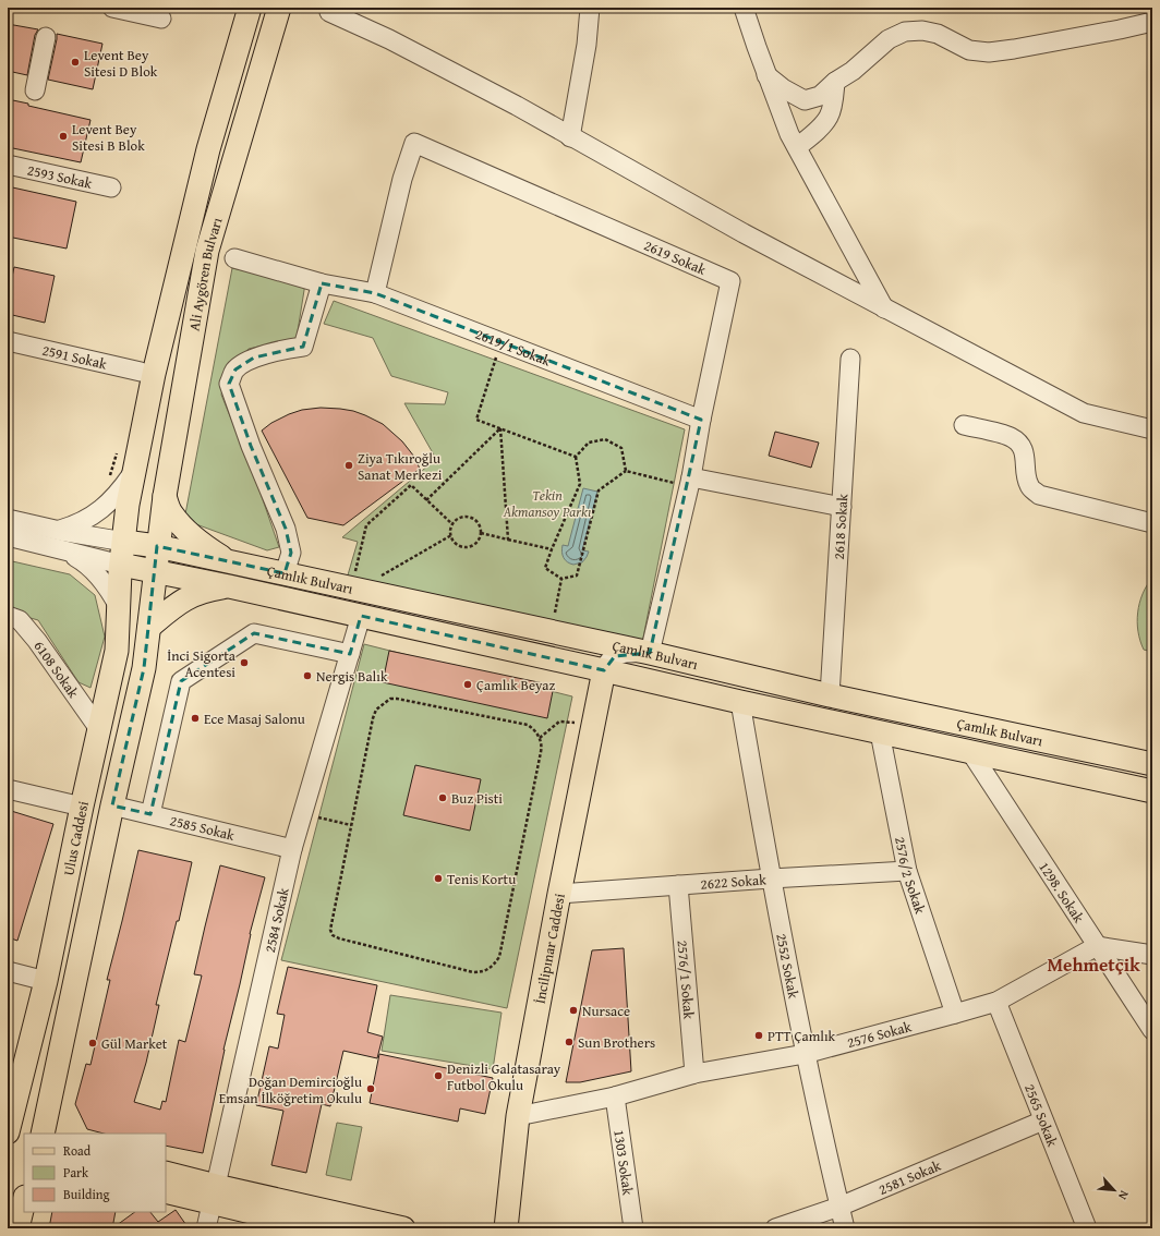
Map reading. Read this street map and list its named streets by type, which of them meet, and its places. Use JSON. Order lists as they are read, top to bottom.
{
  "streets": {
    "main road": [
      "Ali Aygören Bulvarı",
      "Çamlık Bulvarı",
      "Ulus Caddesi",
      "İncilipınar Caddesi"
    ],
    "street": [
      "2593 Sokak",
      "2619 Sokak",
      "2619/1 Sokak",
      "2591 Sokak",
      "2618 Sokak",
      "6108 Sokak",
      "2585 Sokak",
      "2576/2 Sokak",
      "2622 Sokak",
      "1298. Sokak",
      "2584 Sokak",
      "2552 Sokak",
      "2576/1 Sokak",
      "2576 Sokak",
      "2565 Sokak",
      "1303 Sokak",
      "2581 Sokak"
    ]
  },
  "crossings": [
    ["2619 Sokak", "2619/1 Sokak"],
    ["2619 Sokak", "Çamlık Bulvarı"],
    ["Ali Aygören Bulvarı", "Çamlık Bulvarı"],
    ["Ali Aygören Bulvarı", "Ulus Caddesi"],
    ["2618 Sokak", "Çamlık Bulvarı"],
    ["Çamlık Bulvarı", "Ulus Caddesi"],
    ["Çamlık Bulvarı", "2576/2 Sokak"],
    ["Çamlık Bulvarı", "1298. Sokak"],
    ["Çamlık Bulvarı", "2584 Sokak"],
    ["Çamlık Bulvarı", "İncilipınar Caddesi"],
    ["Çamlık Bulvarı", "2552 Sokak"],
    ["6108 Sokak", "Ulus Caddesi"],
    ["2585 Sokak", "Ulus Caddesi"],
    ["2585 Sokak", "2584 Sokak"],
    ["2576/2 Sokak", "2622 Sokak"],
    ["2576/2 Sokak", "2576 Sokak"],
    ["2622 Sokak", "İncilipınar Caddesi"],
    ["2622 Sokak", "2552 Sokak"],
    ["2622 Sokak", "2576/1 Sokak"],
    ["1298. Sokak", "2576 Sokak"],
    ["İncilipınar Caddesi", "2576 Sokak"],
    ["2552 Sokak", "2576 Sokak"],
    ["2552 Sokak", "2581 Sokak"],
    ["2576/1 Sokak", "2576 Sokak"],
    ["2576 Sokak", "2565 Sokak"],
    ["2576 Sokak", "1303 Sokak"],
    ["2565 Sokak", "2581 Sokak"]
  ],
  "districts": ["Mehmetçik"],
  "parks": ["Tekin Akmansoy Parkı"],
  "places": [
    "Levent Bey Sitesi D Blok",
    "Levent Bey Sitesi B Blok",
    "Ziya Tıkıroğlu Sanat Merkezi",
    "İnci Sigorta Acentesi",
    "Nergis Balık",
    "Çamlık Beyaz",
    "Ece Masaj Salonu",
    "Buz Pisti",
    "Tenis Kortu",
    "Nursace",
    "PTT Çamlık",
    "Sun Brothers",
    "Gül Market",
    "Denizli Galatasaray Futbol Okulu",
    "Doğan Demircioğlu Emsan İlköğretim Okulu"
  ],
  "legend": ["Road", "Park", "Building"],
  "north": "bottom right"
}
